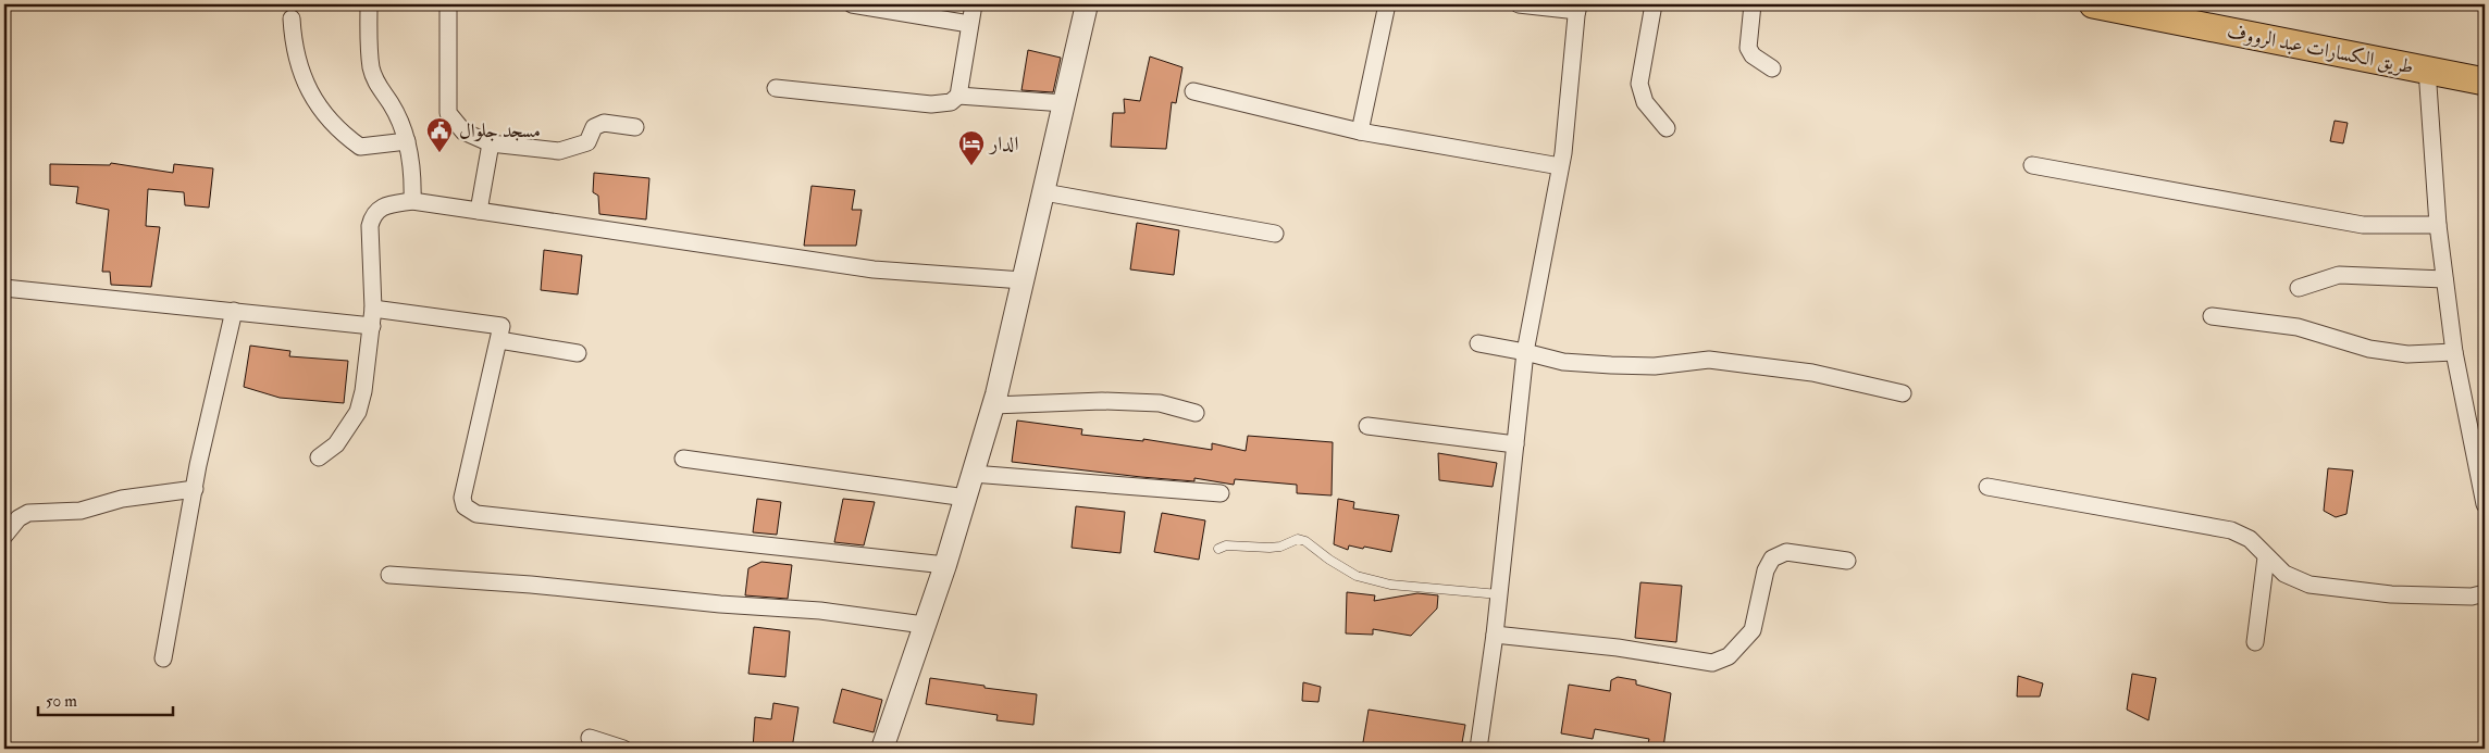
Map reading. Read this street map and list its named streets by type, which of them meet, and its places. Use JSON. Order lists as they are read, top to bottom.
{
  "streets": {
    "main road": ["طريق الكسارات عبد الرووف"]
  },
  "places": {
    "public building": ["مسجد جلوال"],
    "hotel": ["الدار"]
  },
  "scale_bar": "50 m"
}
